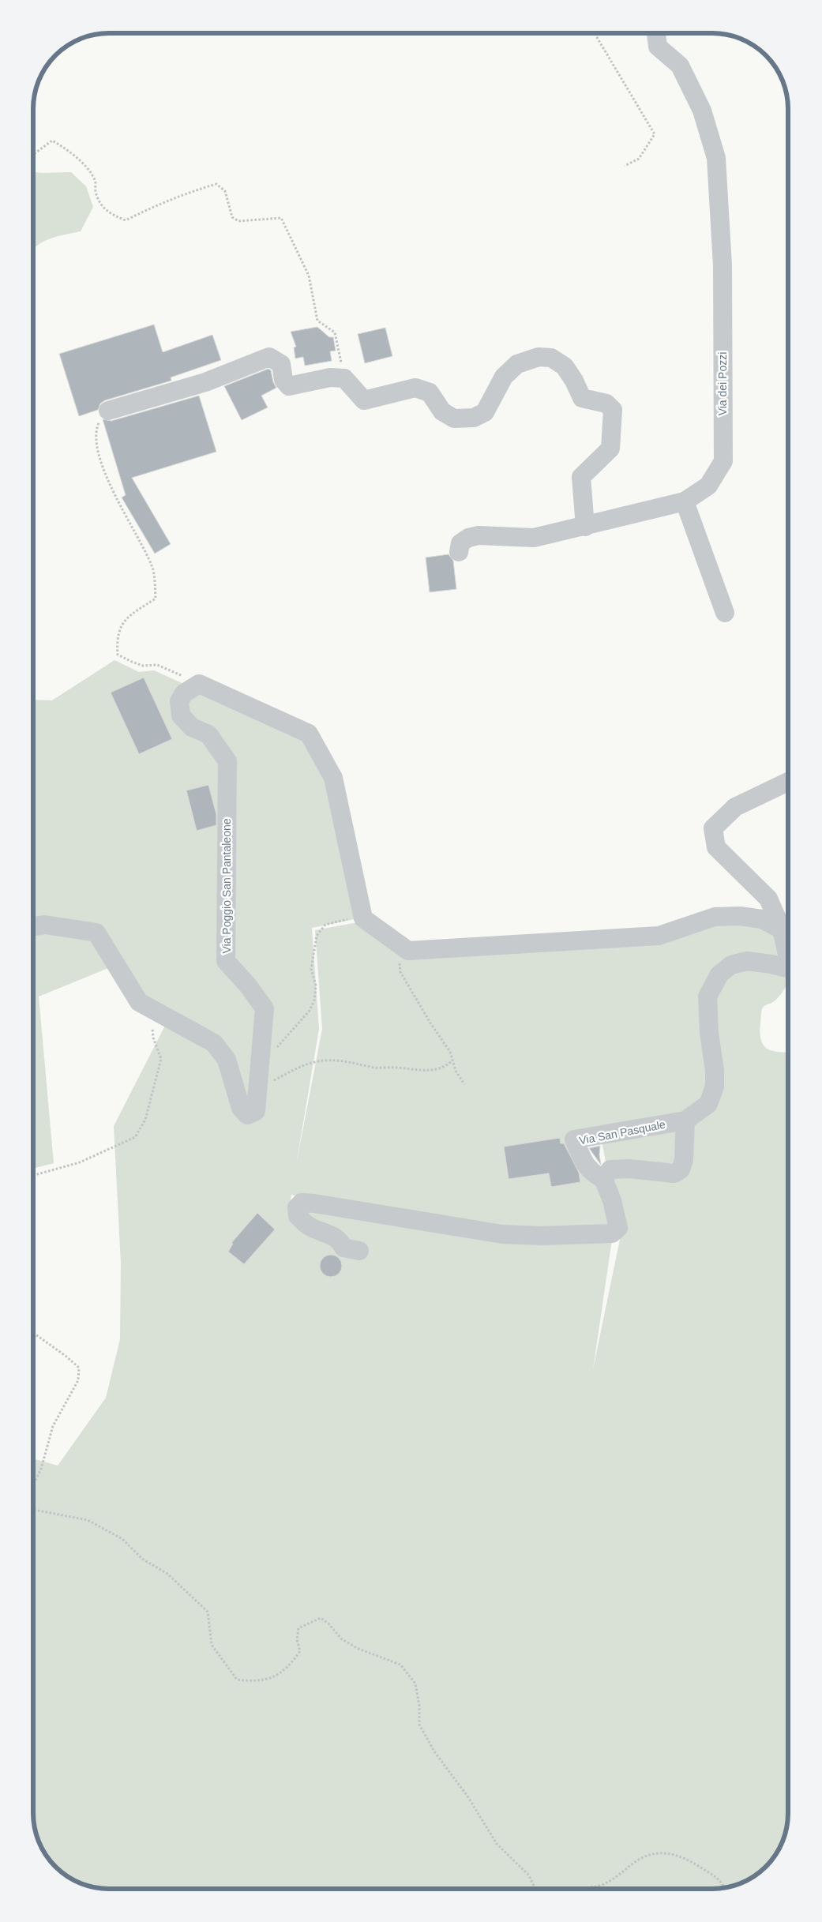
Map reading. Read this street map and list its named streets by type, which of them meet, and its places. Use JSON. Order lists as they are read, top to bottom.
{
  "streets": {
    "street": ["Via dei Pozzi", "Via Poggio San Pantaleone", "Via San Pasquale"]
  }
}
